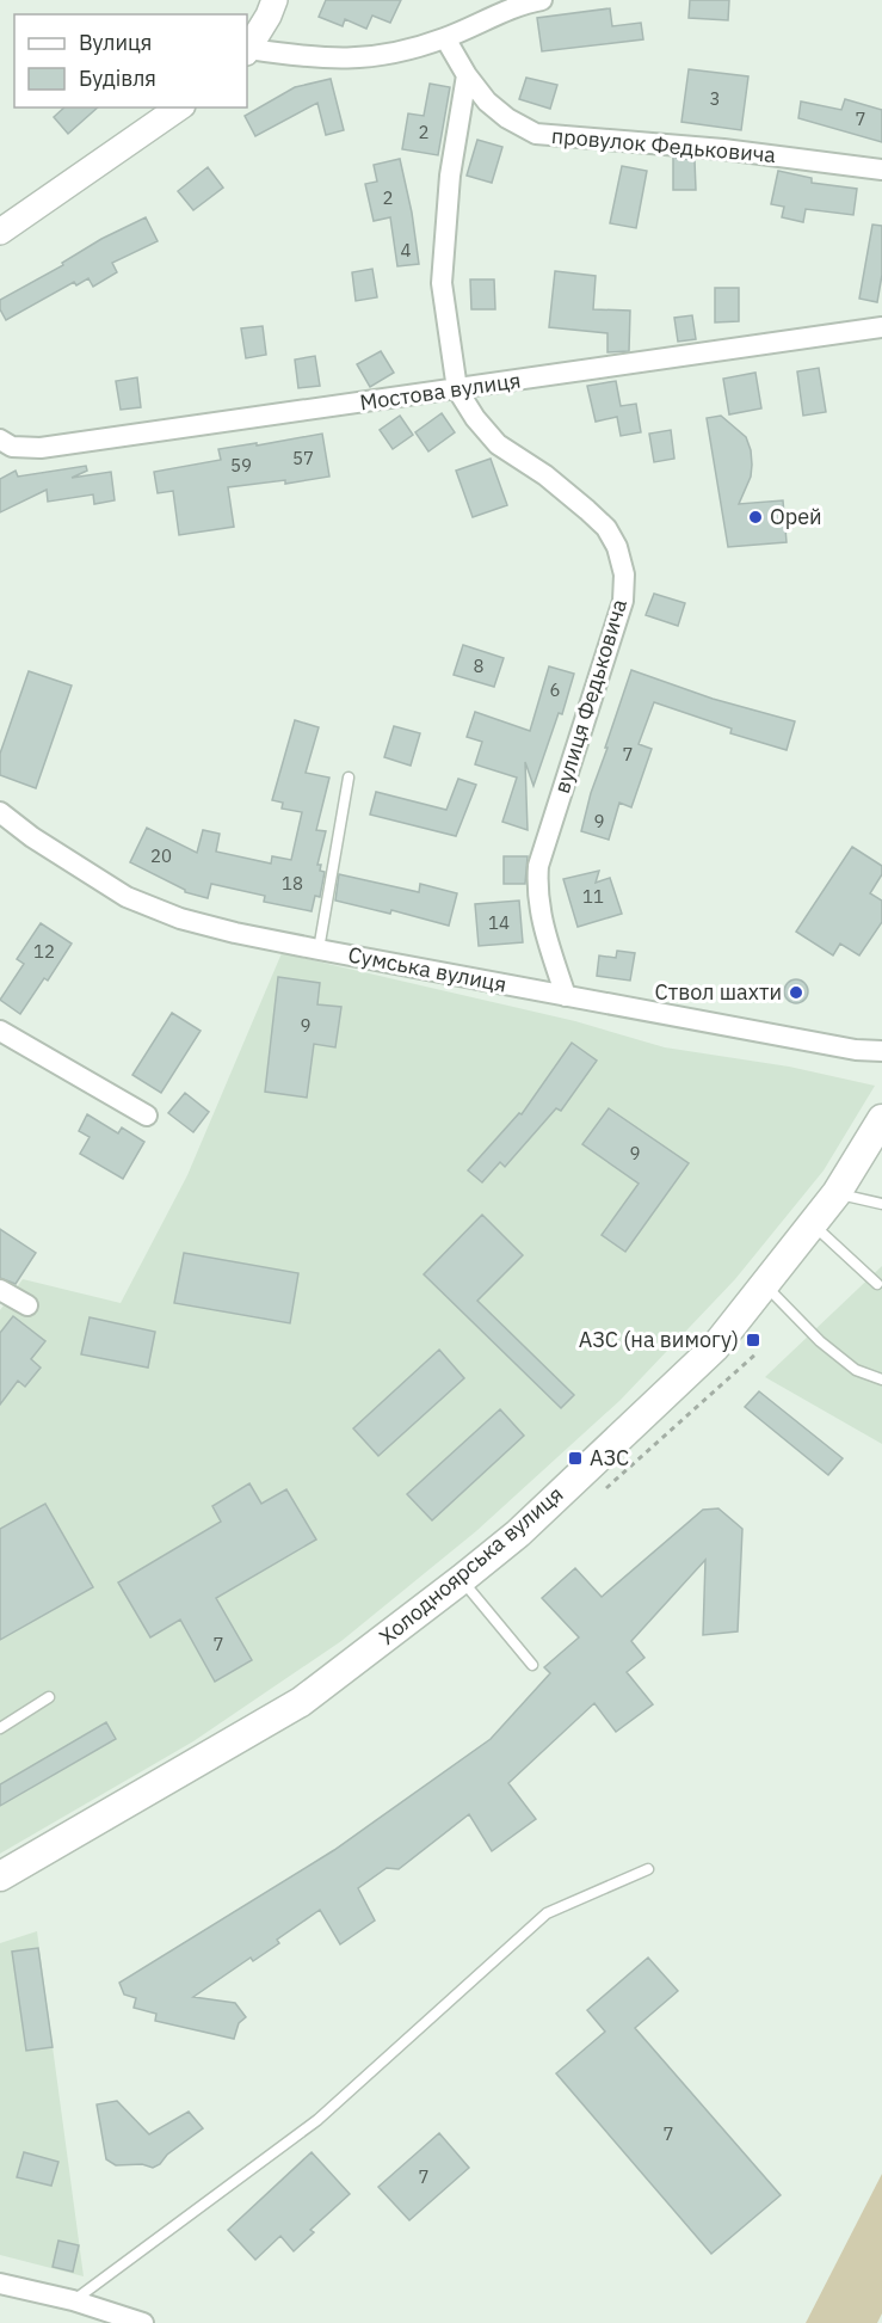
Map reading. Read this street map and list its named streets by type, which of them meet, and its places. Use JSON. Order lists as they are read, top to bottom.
{
  "streets": {
    "main road": ["Холодноярська вулиця"],
    "street": [
      "провулок Федьковича",
      "Мостова вулиця",
      "вулиця Федьковича",
      "Сумська вулиця"
    ]
  },
  "crossings": [
    ["провулок Федьковича", "вулиця Федьковича"],
    ["Мостова вулиця", "вулиця Федьковича"],
    ["вулиця Федьковича", "Сумська вулиця"]
  ],
  "places": {
    "other": ["Орей", "Ствол шахти"],
    "transit": ["АЗС (на вимогу)", "АЗС"]
  },
  "house_numbers": [
    "3",
    "7",
    "2",
    "2",
    "4",
    "57",
    "59",
    "8",
    "6",
    "7",
    "9",
    "20",
    "18",
    "11",
    "14",
    "12",
    "9",
    "9",
    "7",
    "7",
    "7"
  ],
  "legend": ["Вулиця", "Будівля"]
}
